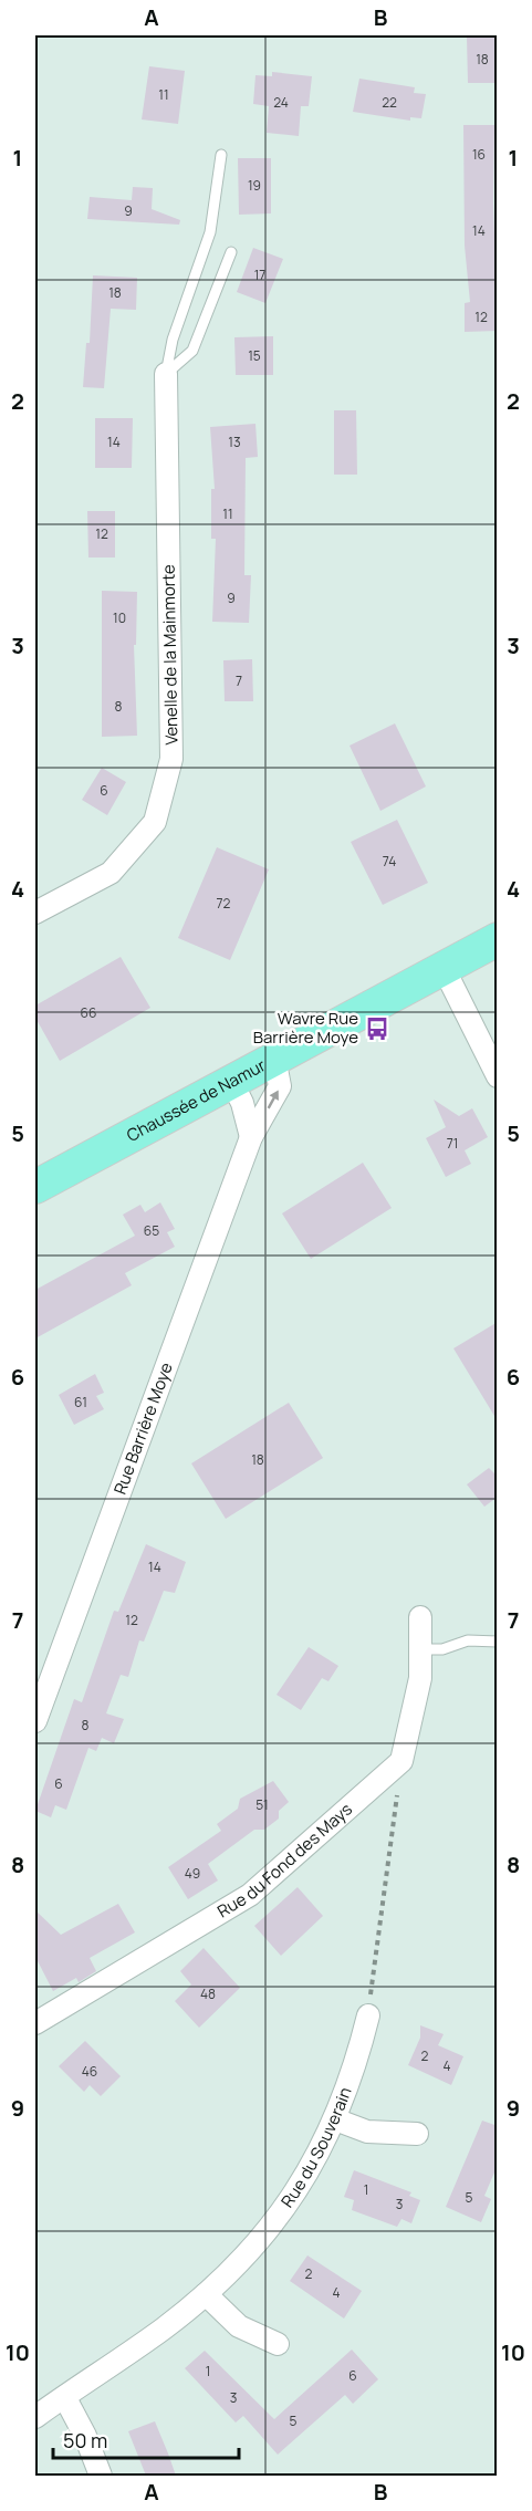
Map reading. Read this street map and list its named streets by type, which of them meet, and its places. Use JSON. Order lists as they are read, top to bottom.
{
  "streets": {
    "main road": ["Chaussée de Namur"],
    "street": [
      "Venelle de la Mainmorte",
      "Rue Barrière Moye",
      "Rue du Fond des Mays",
      "Rue du Souverain"
    ]
  },
  "crossings": [
    ["Chaussée de Namur", "Rue Barrière Moye"]
  ],
  "places": {
    "bus stop": ["Wavre Rue Barrière Moye"]
  },
  "house_numbers": [
    "18",
    "11",
    "24",
    "22",
    "16",
    "19",
    "9",
    "14",
    "17",
    "18",
    "12",
    "15",
    "14",
    "13",
    "11",
    "12",
    "9",
    "10",
    "7",
    "8",
    "6",
    "74",
    "72",
    "66",
    "71",
    "65",
    "61",
    "18",
    "14",
    "12",
    "8",
    "6",
    "51",
    "49",
    "48",
    "2",
    "4",
    "46",
    "1",
    "5",
    "3",
    "2",
    "4",
    "1",
    "6",
    "3",
    "5"
  ],
  "scale_bar": "50 m",
  "grid": {
    "columns": ["A", "B"],
    "rows": [
      "1",
      "2",
      "3",
      "4",
      "5",
      "6",
      "7",
      "8",
      "9",
      "10"
    ]
  }
}
